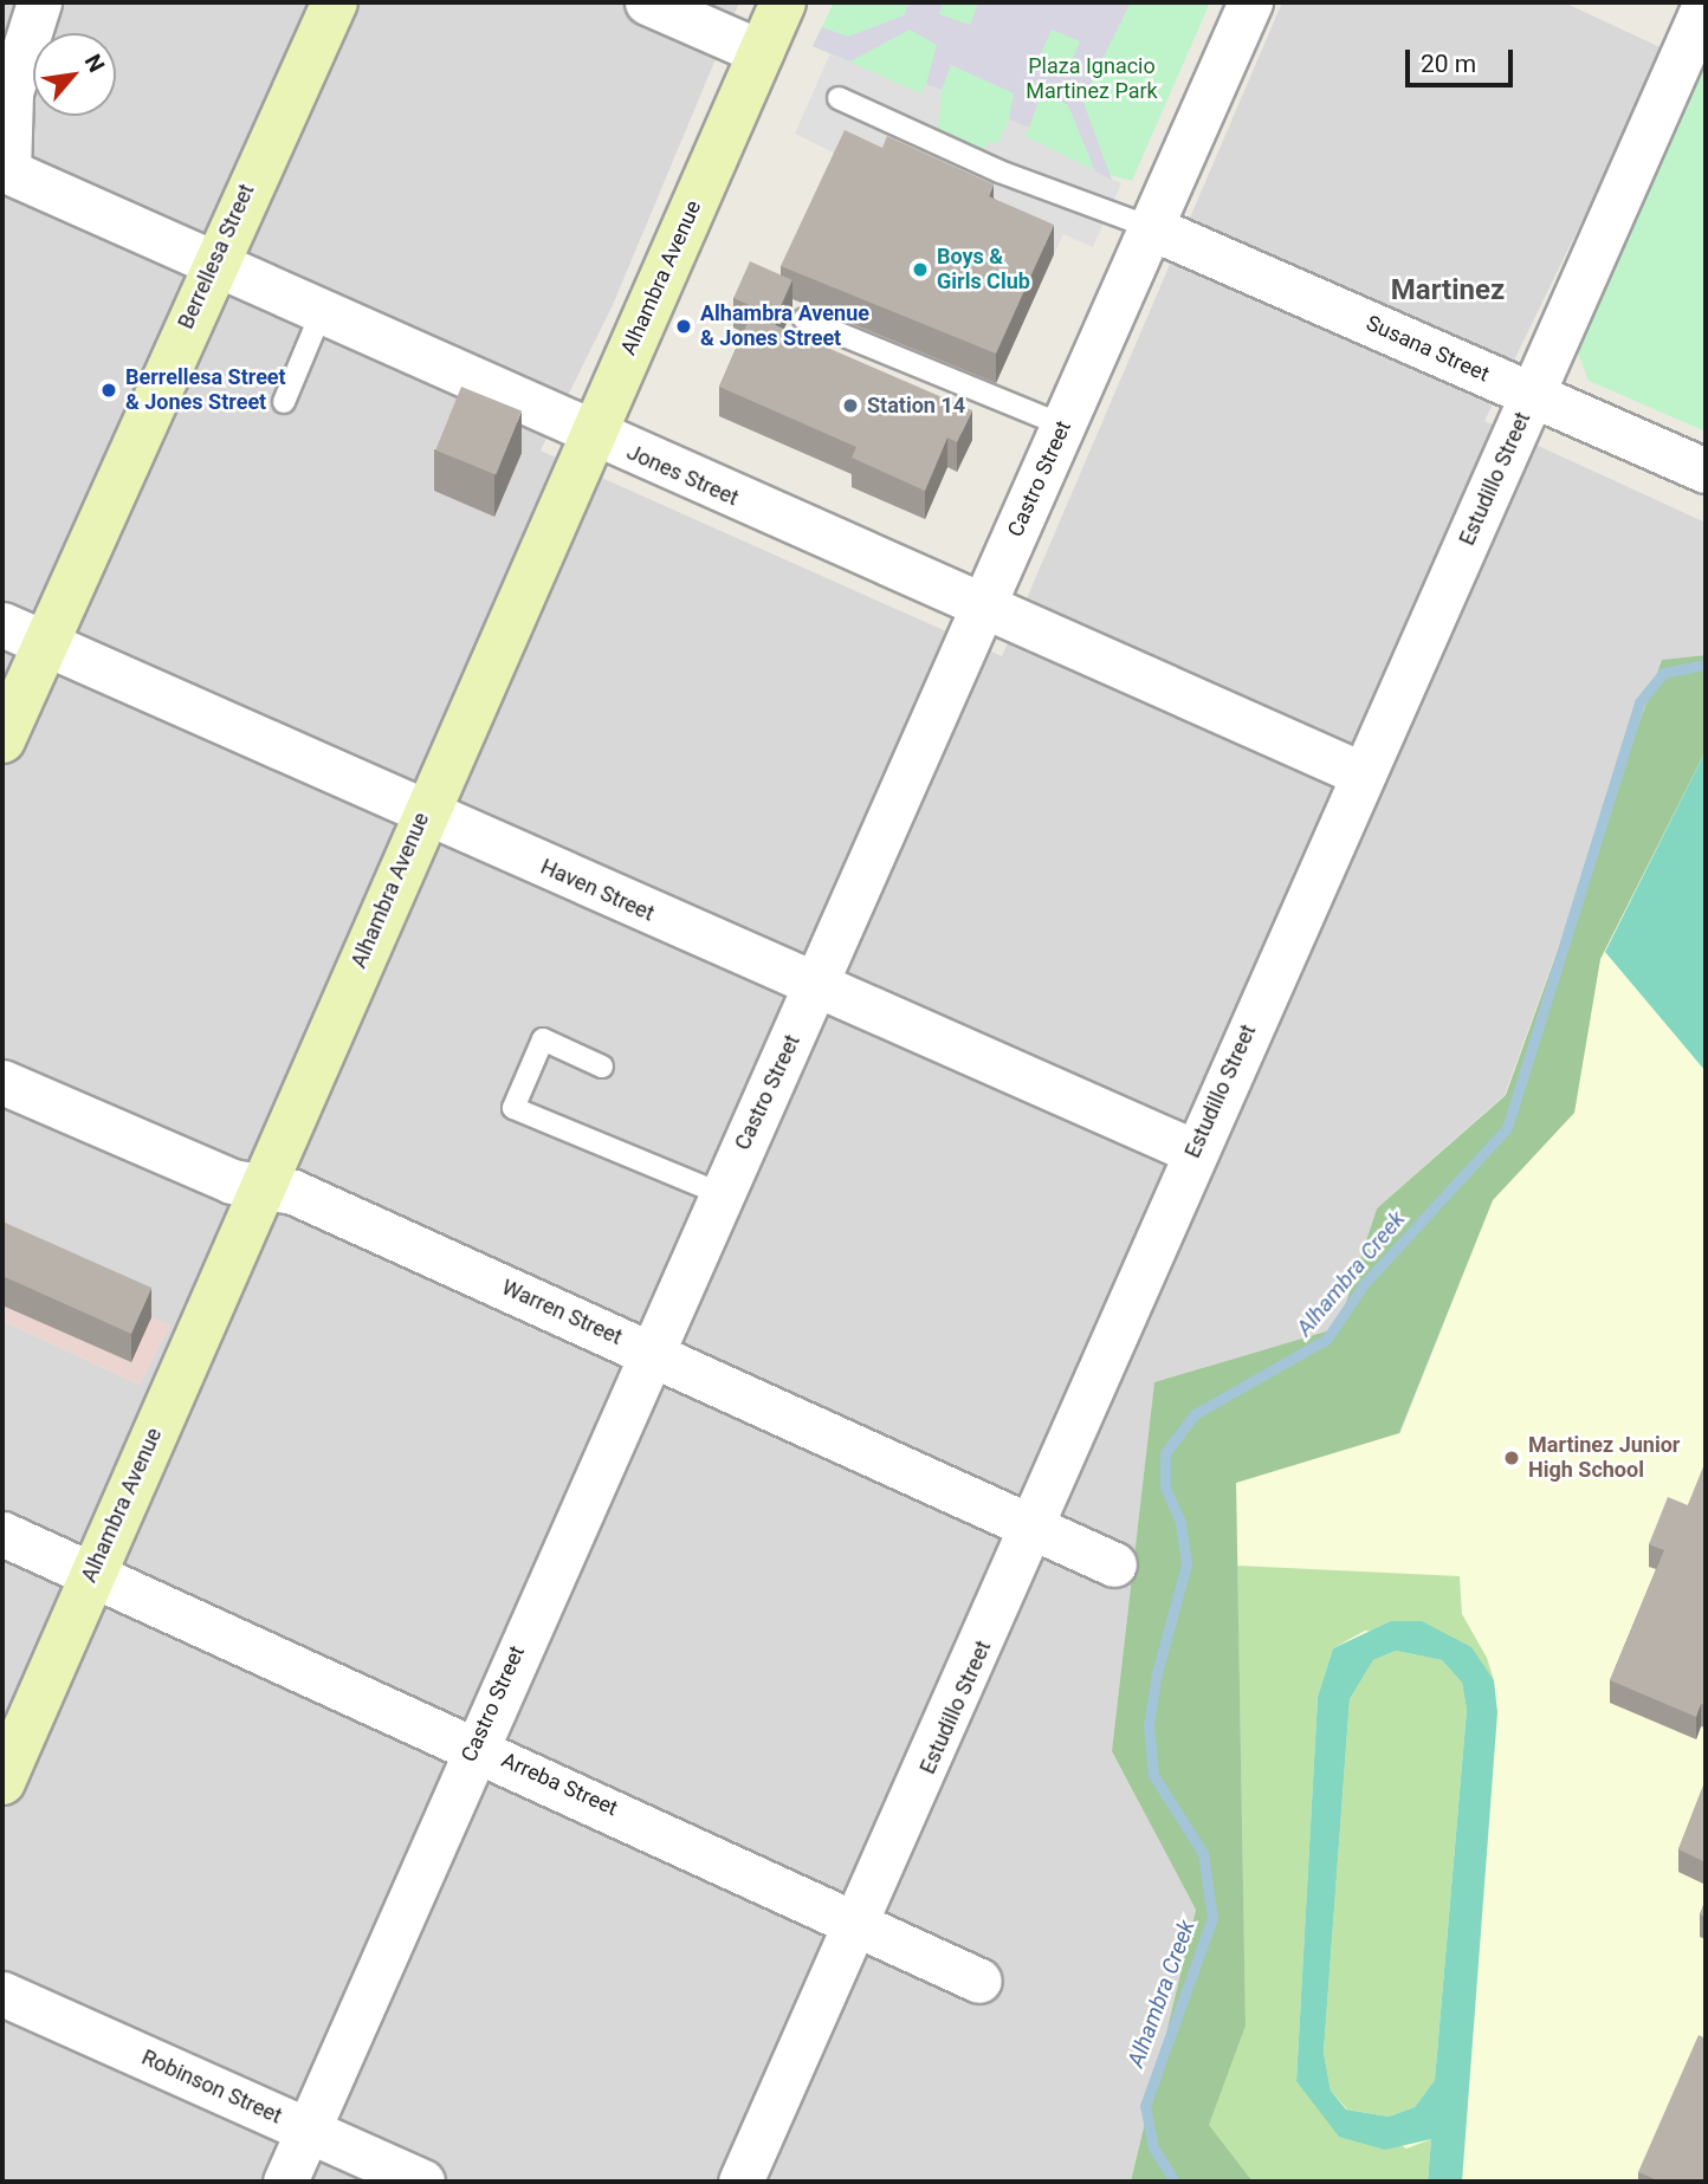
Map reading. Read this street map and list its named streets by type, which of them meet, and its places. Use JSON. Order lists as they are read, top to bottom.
{
  "streets": {
    "main road": ["Berrellesa Street", "Alhambra Avenue"],
    "street": [
      "Susana Street",
      "Jones Street",
      "Castro Street",
      "Estudillo Street",
      "Haven Street",
      "Warren Street",
      "Arreba Street",
      "Robinson Street"
    ]
  },
  "crossings": [
    ["Berrellesa Street", "Jones Street"],
    ["Berrellesa Street", "Haven Street"],
    ["Alhambra Avenue", "Jones Street"],
    ["Alhambra Avenue", "Haven Street"],
    ["Alhambra Avenue", "Warren Street"],
    ["Alhambra Avenue", "Arreba Street"],
    ["Susana Street", "Castro Street"],
    ["Susana Street", "Estudillo Street"],
    ["Jones Street", "Castro Street"],
    ["Jones Street", "Estudillo Street"],
    ["Castro Street", "Haven Street"],
    ["Castro Street", "Warren Street"],
    ["Castro Street", "Arreba Street"],
    ["Castro Street", "Robinson Street"],
    ["Estudillo Street", "Haven Street"],
    ["Estudillo Street", "Warren Street"],
    ["Estudillo Street", "Arreba Street"]
  ],
  "districts": ["Martinez"],
  "water": ["Alhambra Creek"],
  "parks": ["Plaza Ignacio Martinez Park"],
  "places": [
    "Boys & Girls Club",
    "Alhambra Avenue & Jones Street",
    "Berrellesa Street & Jones Street",
    "Station 14",
    "Martinez Junior High School"
  ],
  "scale_bar": "20 m",
  "north": "top right"
}
